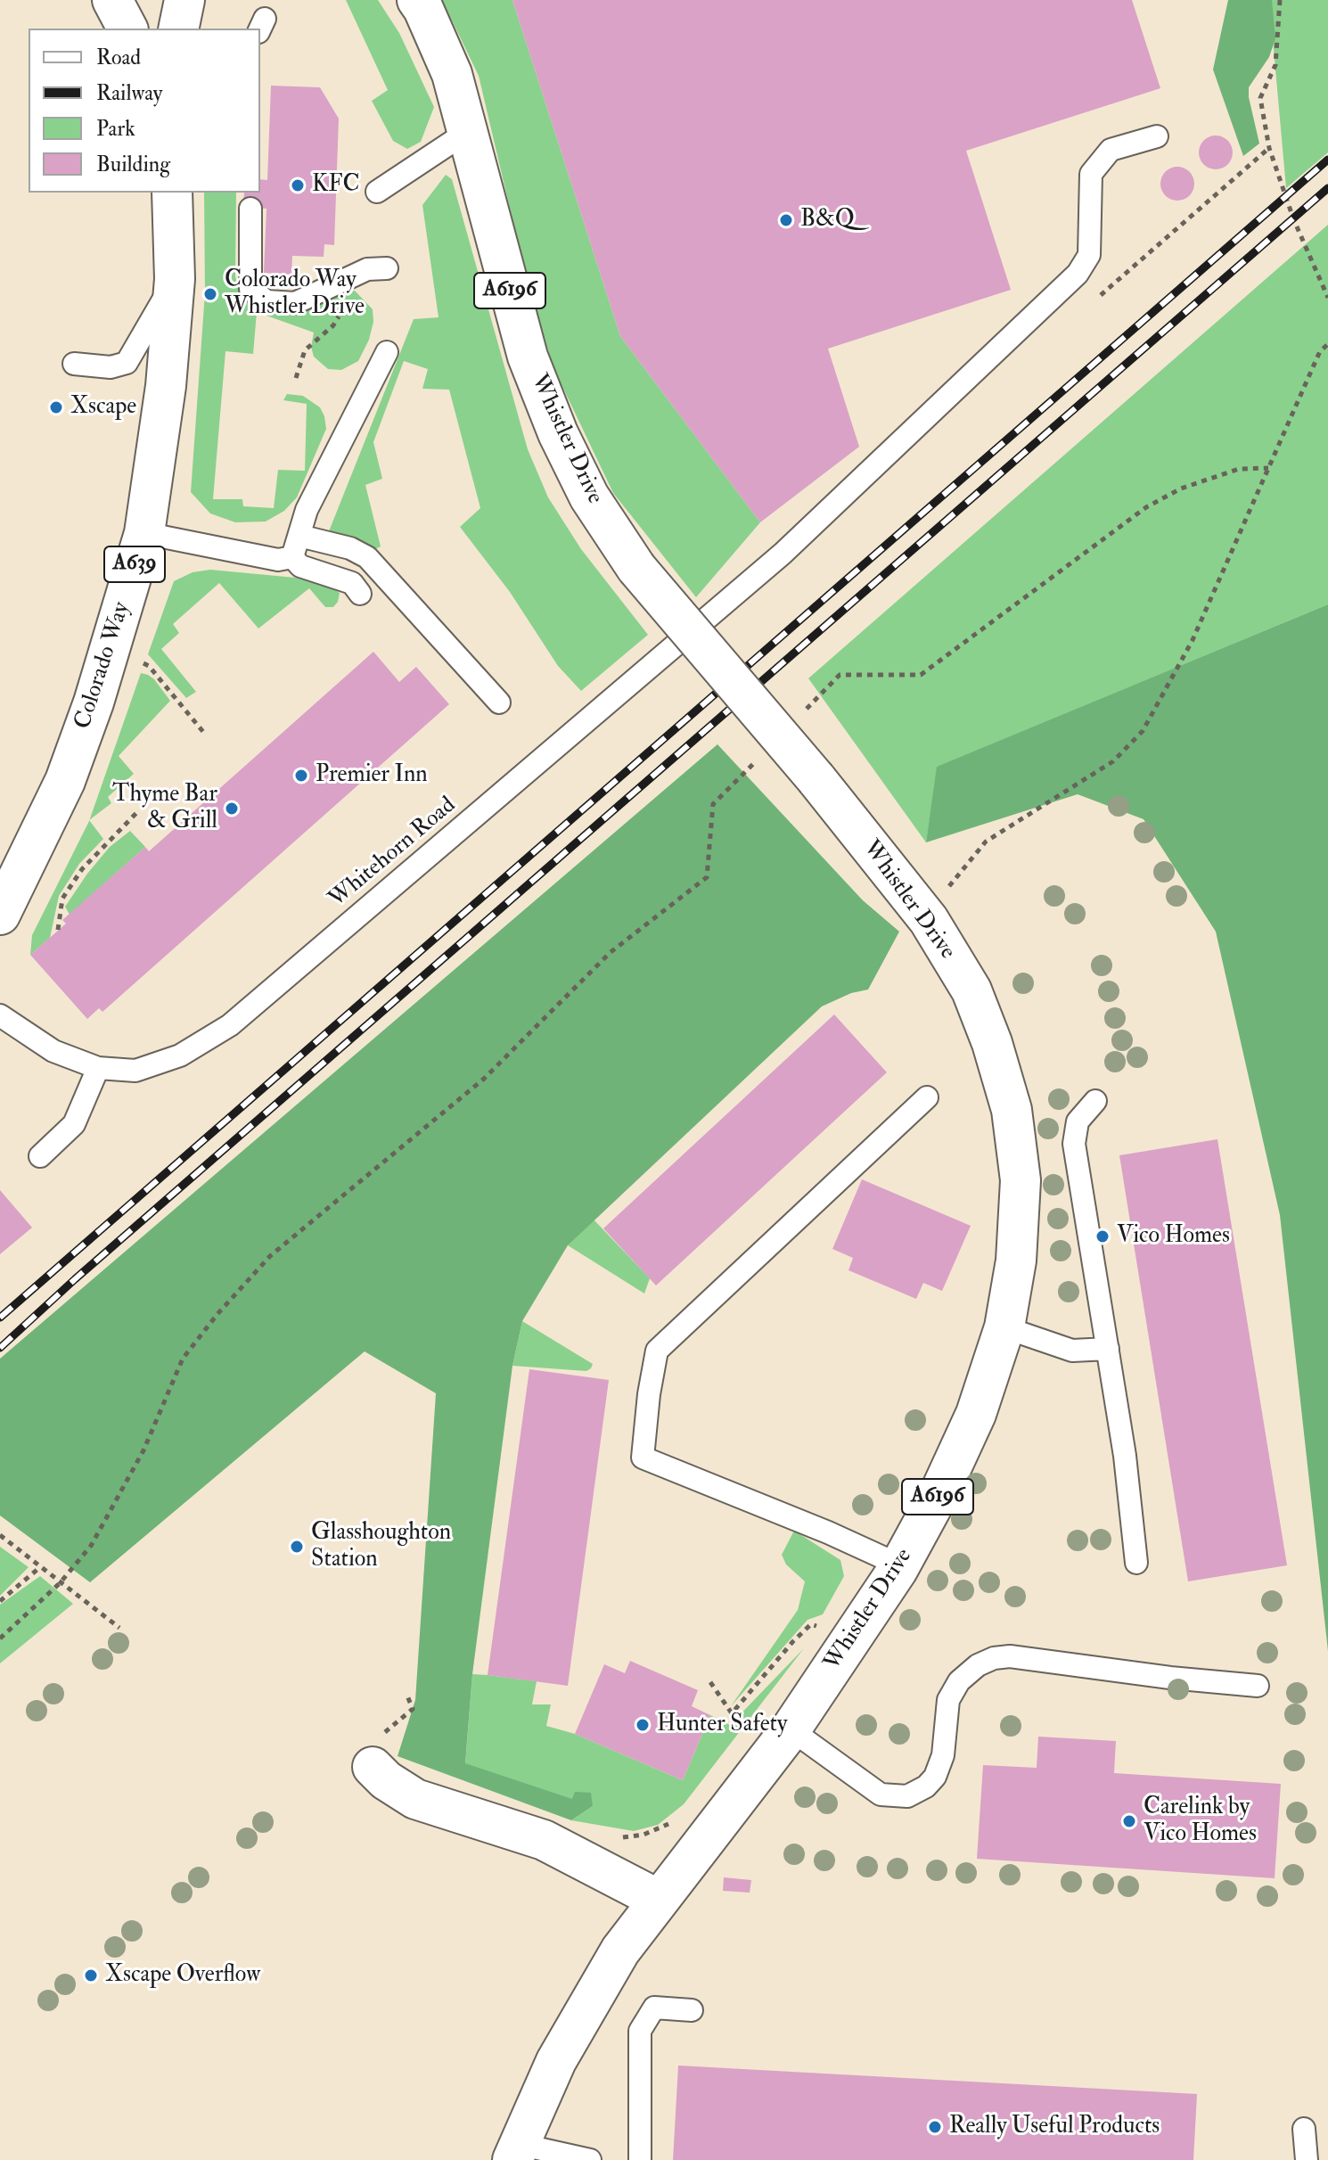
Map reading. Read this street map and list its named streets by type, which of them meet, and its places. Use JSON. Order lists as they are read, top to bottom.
{
  "streets": {
    "main road": [
      "A6196",
      "Whistler Drive",
      "A639",
      "Colorado Way"
    ],
    "lane": ["Whitehorn Road"]
  },
  "places": [
    "KFC",
    "B&Q",
    "Colorado Way Whistler Drive",
    "Xscape",
    "Premier Inn",
    "Thyme Bar & Grill",
    "Vico Homes",
    "Glasshoughton Station",
    "Hunter Safety",
    "Carelink by Vico Homes",
    "Xscape Overflow",
    "Really Useful Products"
  ],
  "legend": [
    "Road",
    "Railway",
    "Park",
    "Building"
  ]
}
